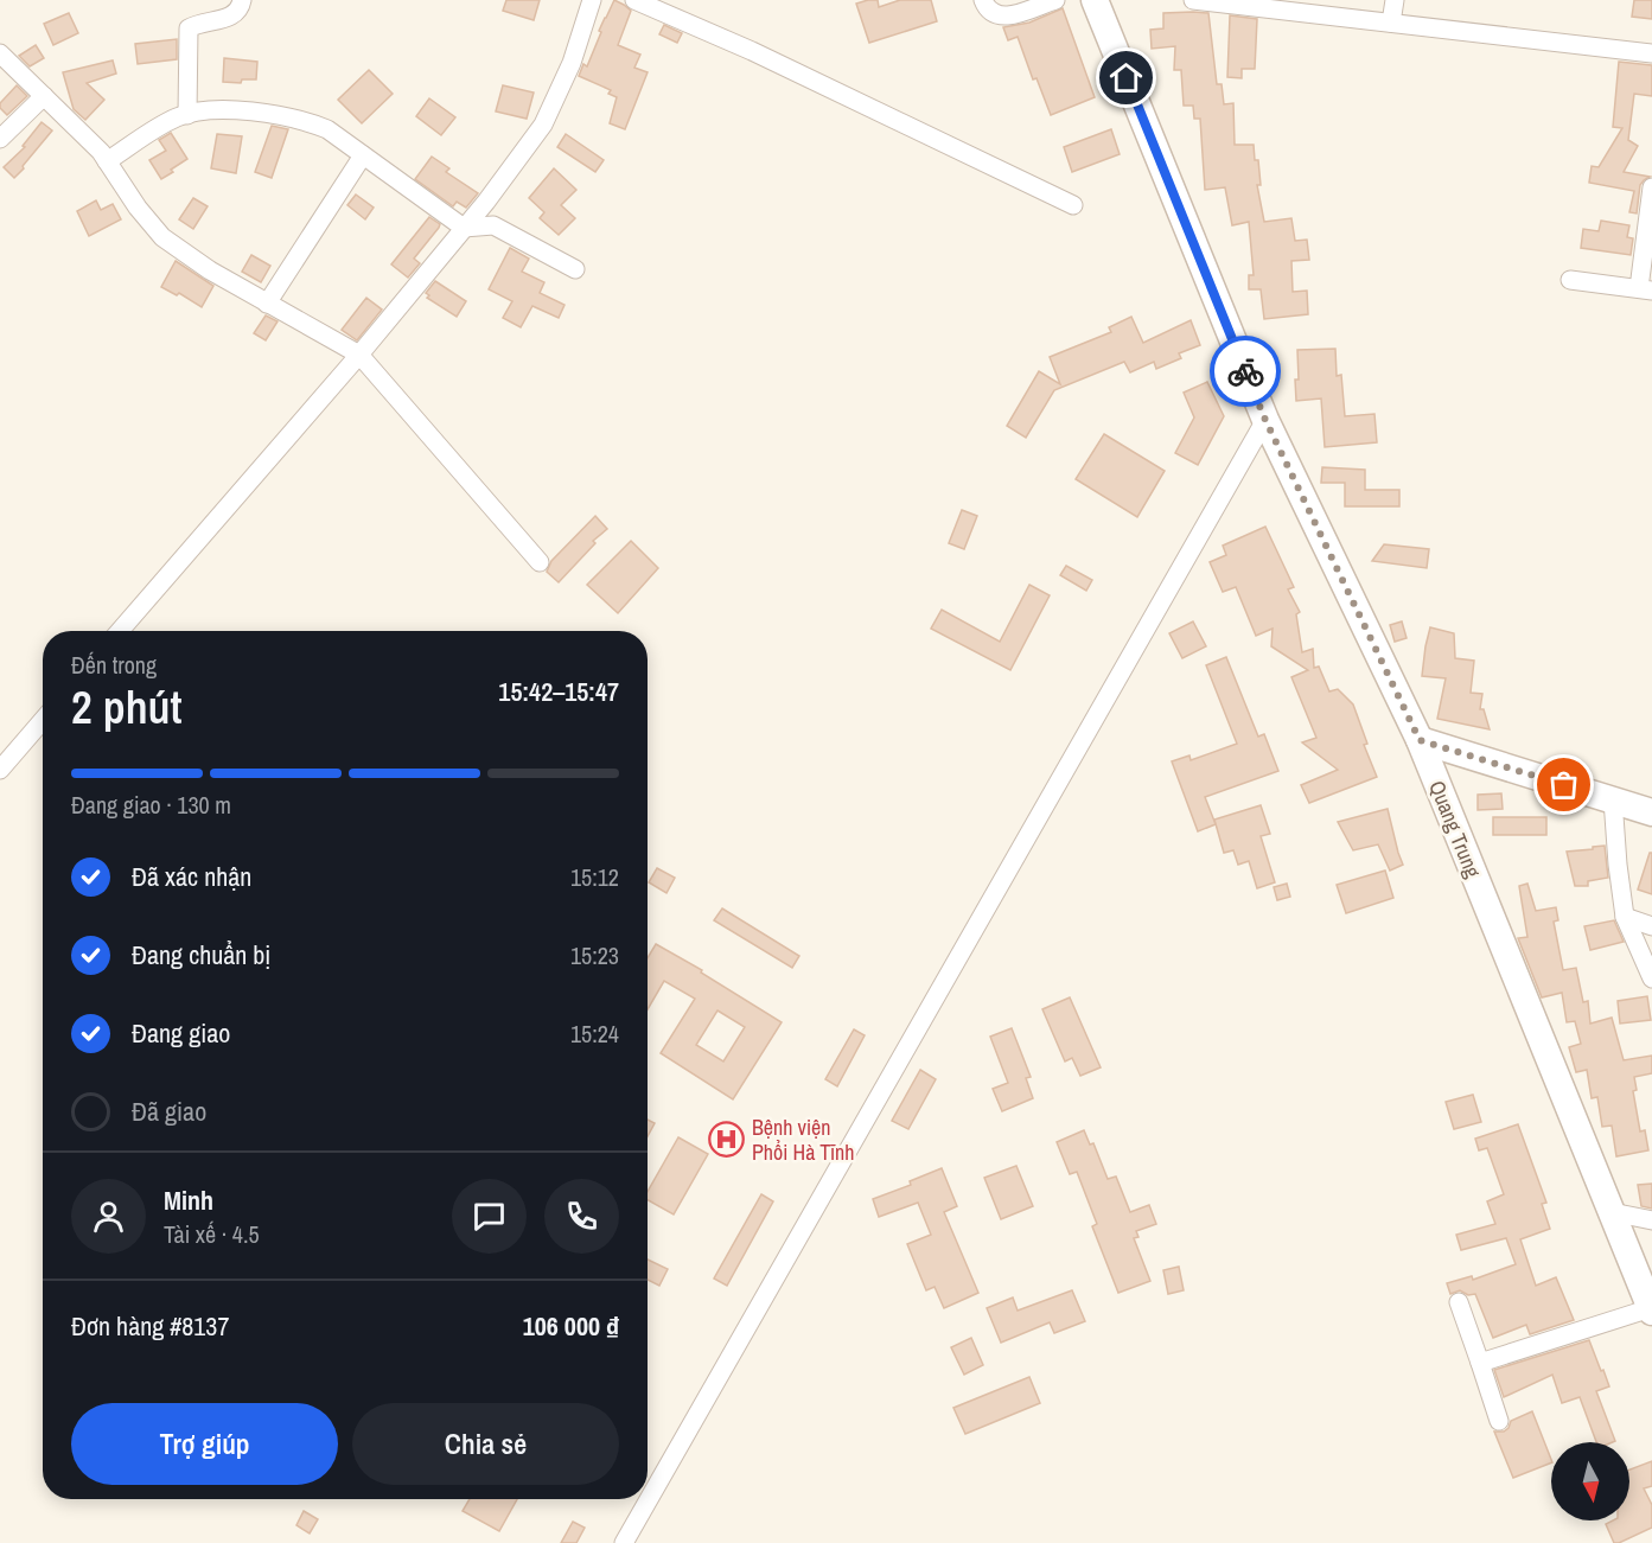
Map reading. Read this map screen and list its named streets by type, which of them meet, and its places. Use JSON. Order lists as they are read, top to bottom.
{
  "streets": {
    "main road": ["Quang Trung"]
  },
  "places": {
    "hospital": ["Bệnh viện Phổi Hà Tĩnh"]
  },
  "north": "bottom",
  "page": {
    "heading": ["2 phút", "Đến trong", "15:42–15:47"],
    "panel": [
      "Minh",
      "Tài xế · 4.5",
      "Đơn hàng #8137",
      "106 000 ₫"
    ],
    "bar": "Đang giao · 130 m",
    "list": [
      ["Đã xác nhận", "15:12"],
      ["Đang chuẩn bị", "15:23"],
      ["Đang giao", "15:24"],
      "Đã giao"
    ],
    "buttons": ["Trợ giúp", "Chia sẻ"]
  }
}
